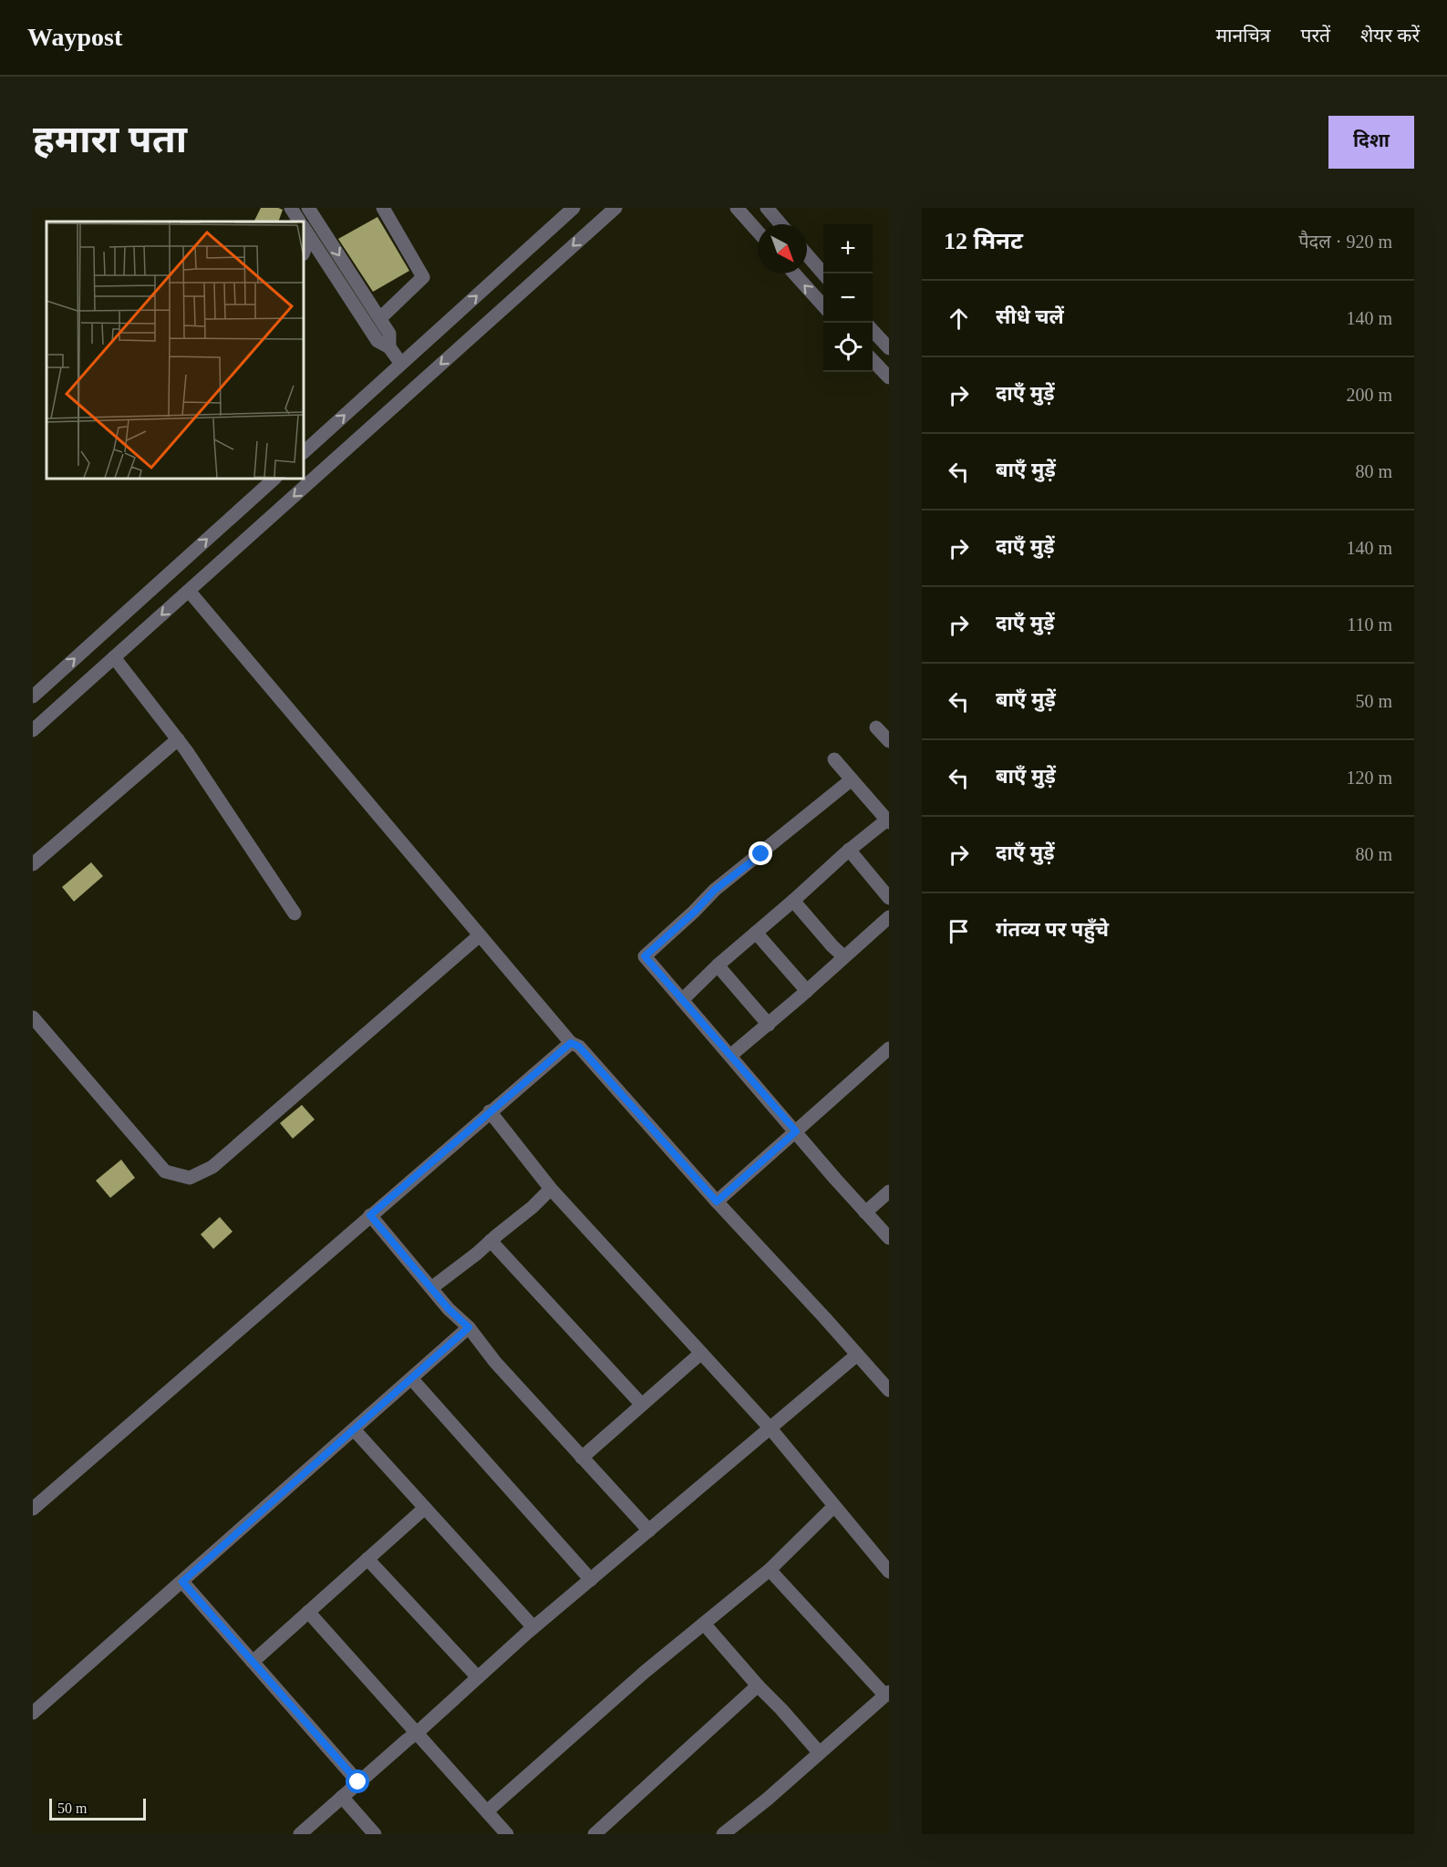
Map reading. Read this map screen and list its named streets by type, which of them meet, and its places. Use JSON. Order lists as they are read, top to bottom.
{
  "scale_bar": "50 m",
  "north": "bottom right",
  "page": {
    "header": "Waypost",
    "nav": ["मानचित्र", "परतें", "शेयर करें"],
    "buttons": "दिशा",
    "title": "हमारा पता",
    "heading": ["12 मिनट", "पैदल · 920 m"],
    "map_buttons": ["+", "−"],
    "list": [
      ["सीधे चलें", "140 m"],
      ["दाएँ मुड़ें", "200 m"],
      ["बाएँ मुड़ें", "80 m"],
      ["दाएँ मुड़ें", "140 m"],
      ["दाएँ मुड़ें", "110 m"],
      ["बाएँ मुड़ें", "50 m"],
      ["बाएँ मुड़ें", "120 m"],
      ["दाएँ मुड़ें", "80 m"],
      "गंतव्य पर पहुँचे"
    ],
    "scale": "50 m"
  }
}
